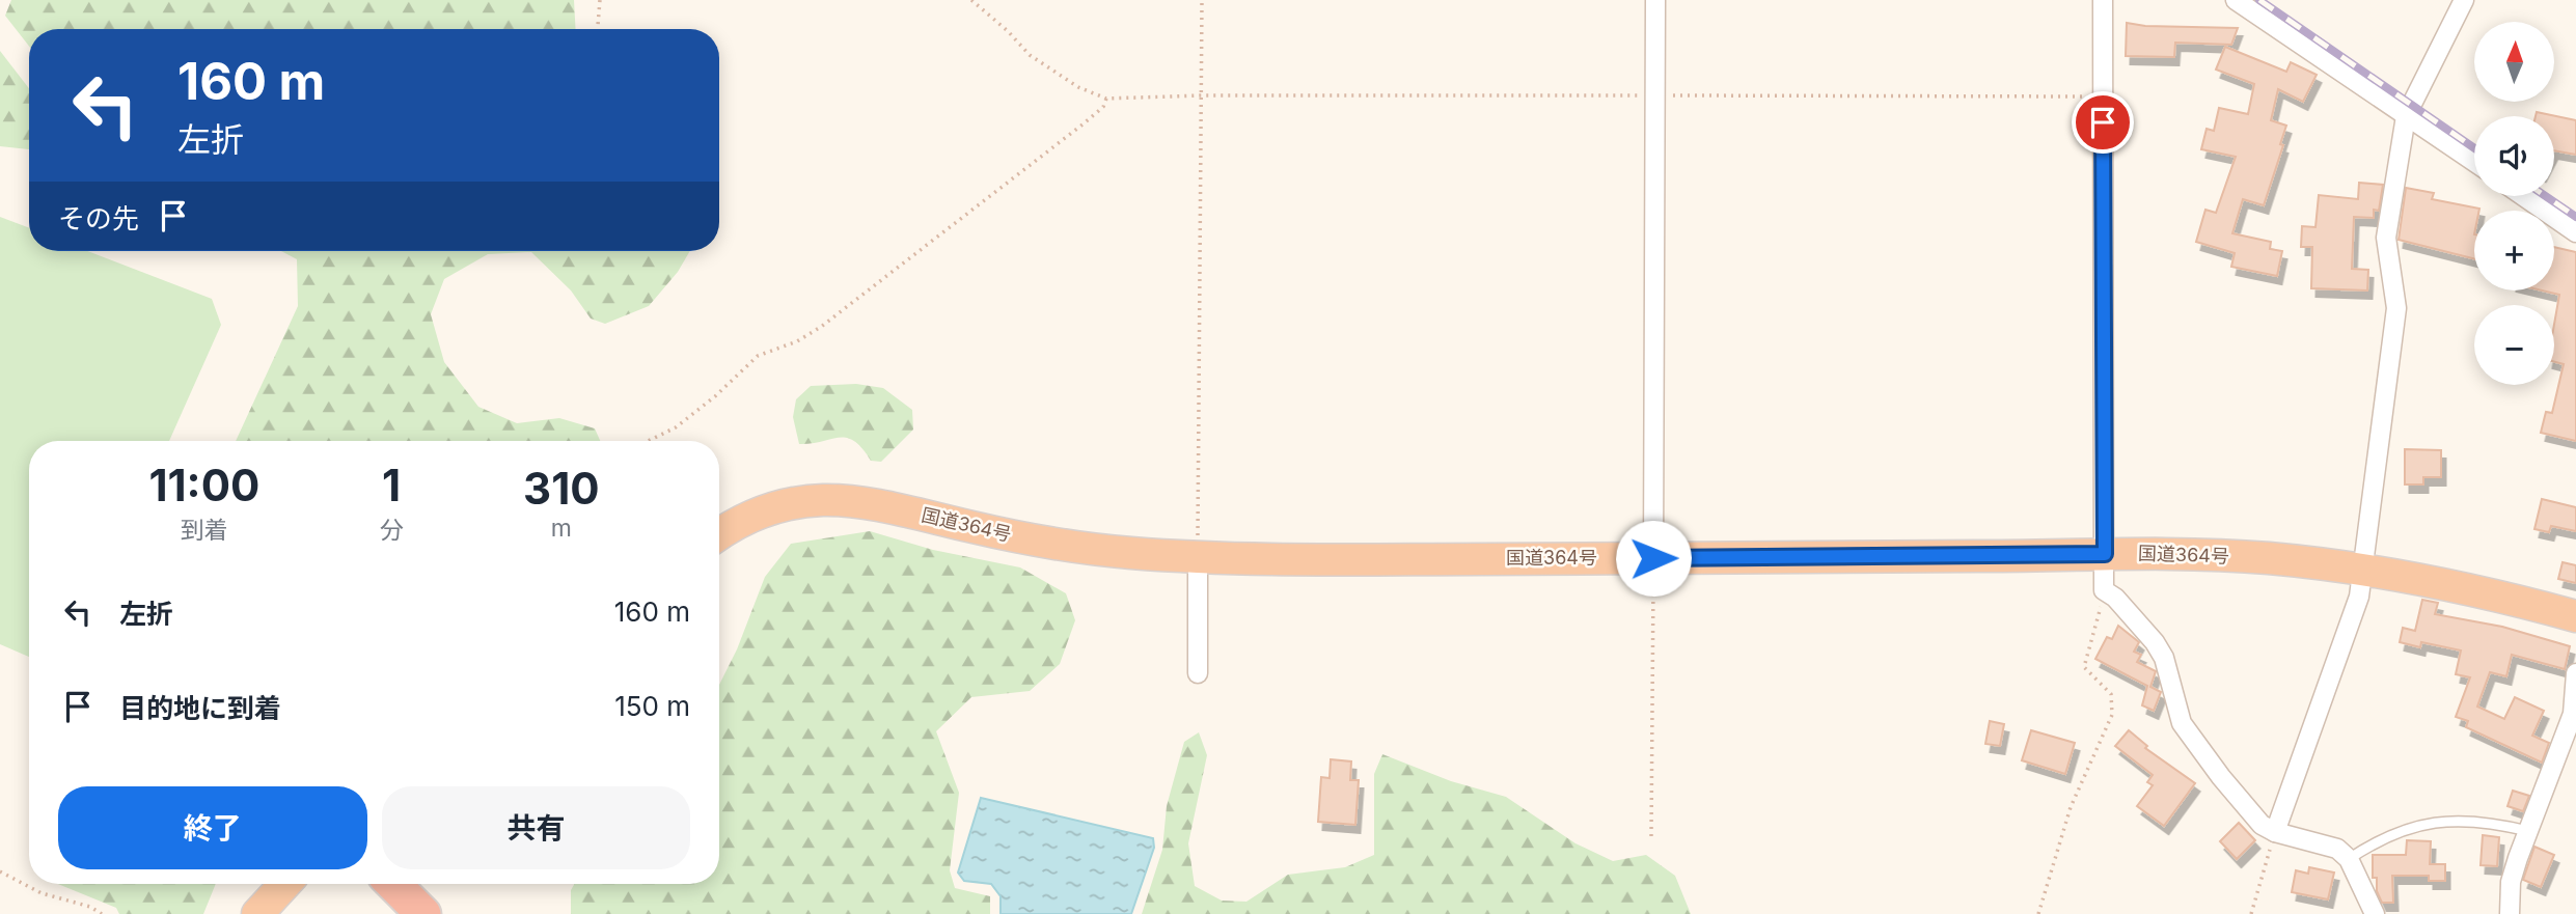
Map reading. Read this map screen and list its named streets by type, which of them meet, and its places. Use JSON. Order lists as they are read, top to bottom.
{
  "streets": {
    "highway": ["国道364号"]
  },
  "north": "top",
  "page": {
    "map_buttons": ["+", "−"],
    "turn": ["160 m", "左折"],
    "then": "その先",
    "eta": [
      "11:00",
      "到着",
      "1",
      "分",
      "310",
      "m"
    ],
    "list": [
      {
        "name": "左折",
        "value": "160 m"
      },
      {
        "name": "目的地に到着",
        "value": "150 m"
      }
    ],
    "buttons": ["終了", "共有"]
  }
}
